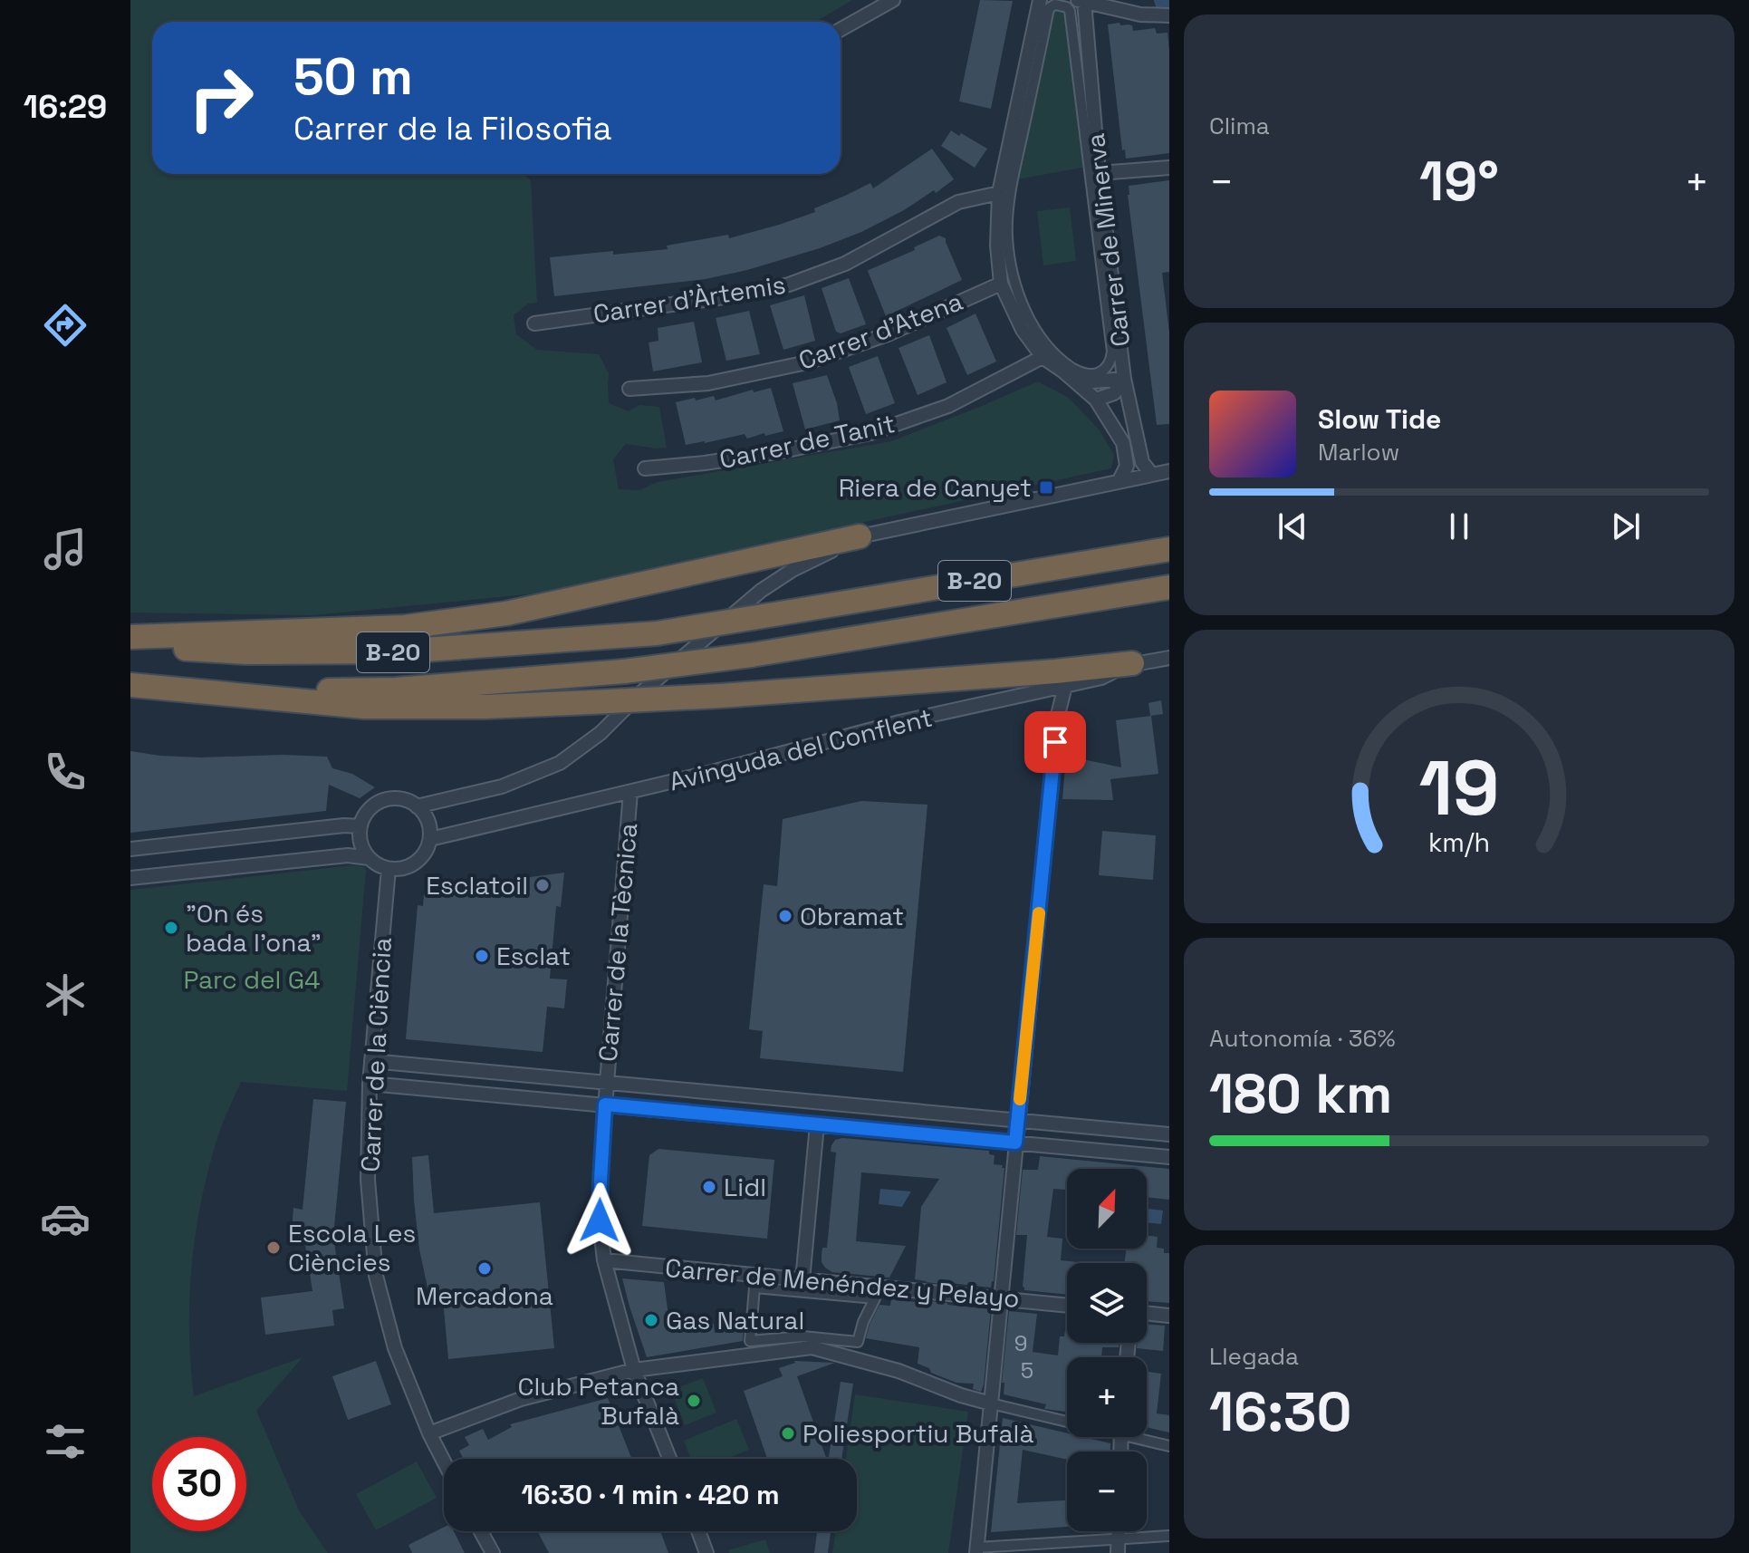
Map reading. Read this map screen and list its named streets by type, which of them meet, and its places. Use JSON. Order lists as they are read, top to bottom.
{
  "streets": {
    "highway": ["B-20"],
    "street": [
      "Carrer de Minerva",
      "Carrer d'Àrtemis",
      "Carrer d'Atena",
      "Carrer de Tanit",
      "Avinguda del Conflent",
      "Carrer de la Tècnica",
      "Carrer de la Ciència",
      "Carrer de Menéndez y Pelayo"
    ]
  },
  "crossings": [
    ["Avinguda del Conflent", "Carrer de la Tècnica"],
    ["Avinguda del Conflent", "Carrer de la Ciència"],
    ["Carrer de la Tècnica", "Carrer de Menéndez y Pelayo"]
  ],
  "parks": ["Parc del G4"],
  "places": {
    "transit": ["Riera de Canyet"],
    "other": [
      "Esclatoil",
      "Obramat",
      "\"On és bada l'ona\"",
      "Esclat",
      "Lidl",
      "Escola Les Ciències",
      "Mercadona",
      "Gas Natural",
      "Club Petanca Bufalà",
      "Poliesportiu Bufalà"
    ]
  },
  "house_numbers": ["9", "5"],
  "north": "top right",
  "page": {
    "tabs": "16:29",
    "tile": [
      "Clima",
      ["Autonomía · 36%", "180 km"],
      ["Llegada", "16:30"]
    ],
    "turn": ["50 m", "Carrer de la Filosofia"],
    "heat": ["−", "19°", "+"],
    "song": ["Slow Tide", "Marlow"],
    "map_buttons": ["+", "−"],
    "limit": "30",
    "trip": "16:30 · 1 min · 420 m",
    "gauge": ["19", "km/h"]
  }
}
